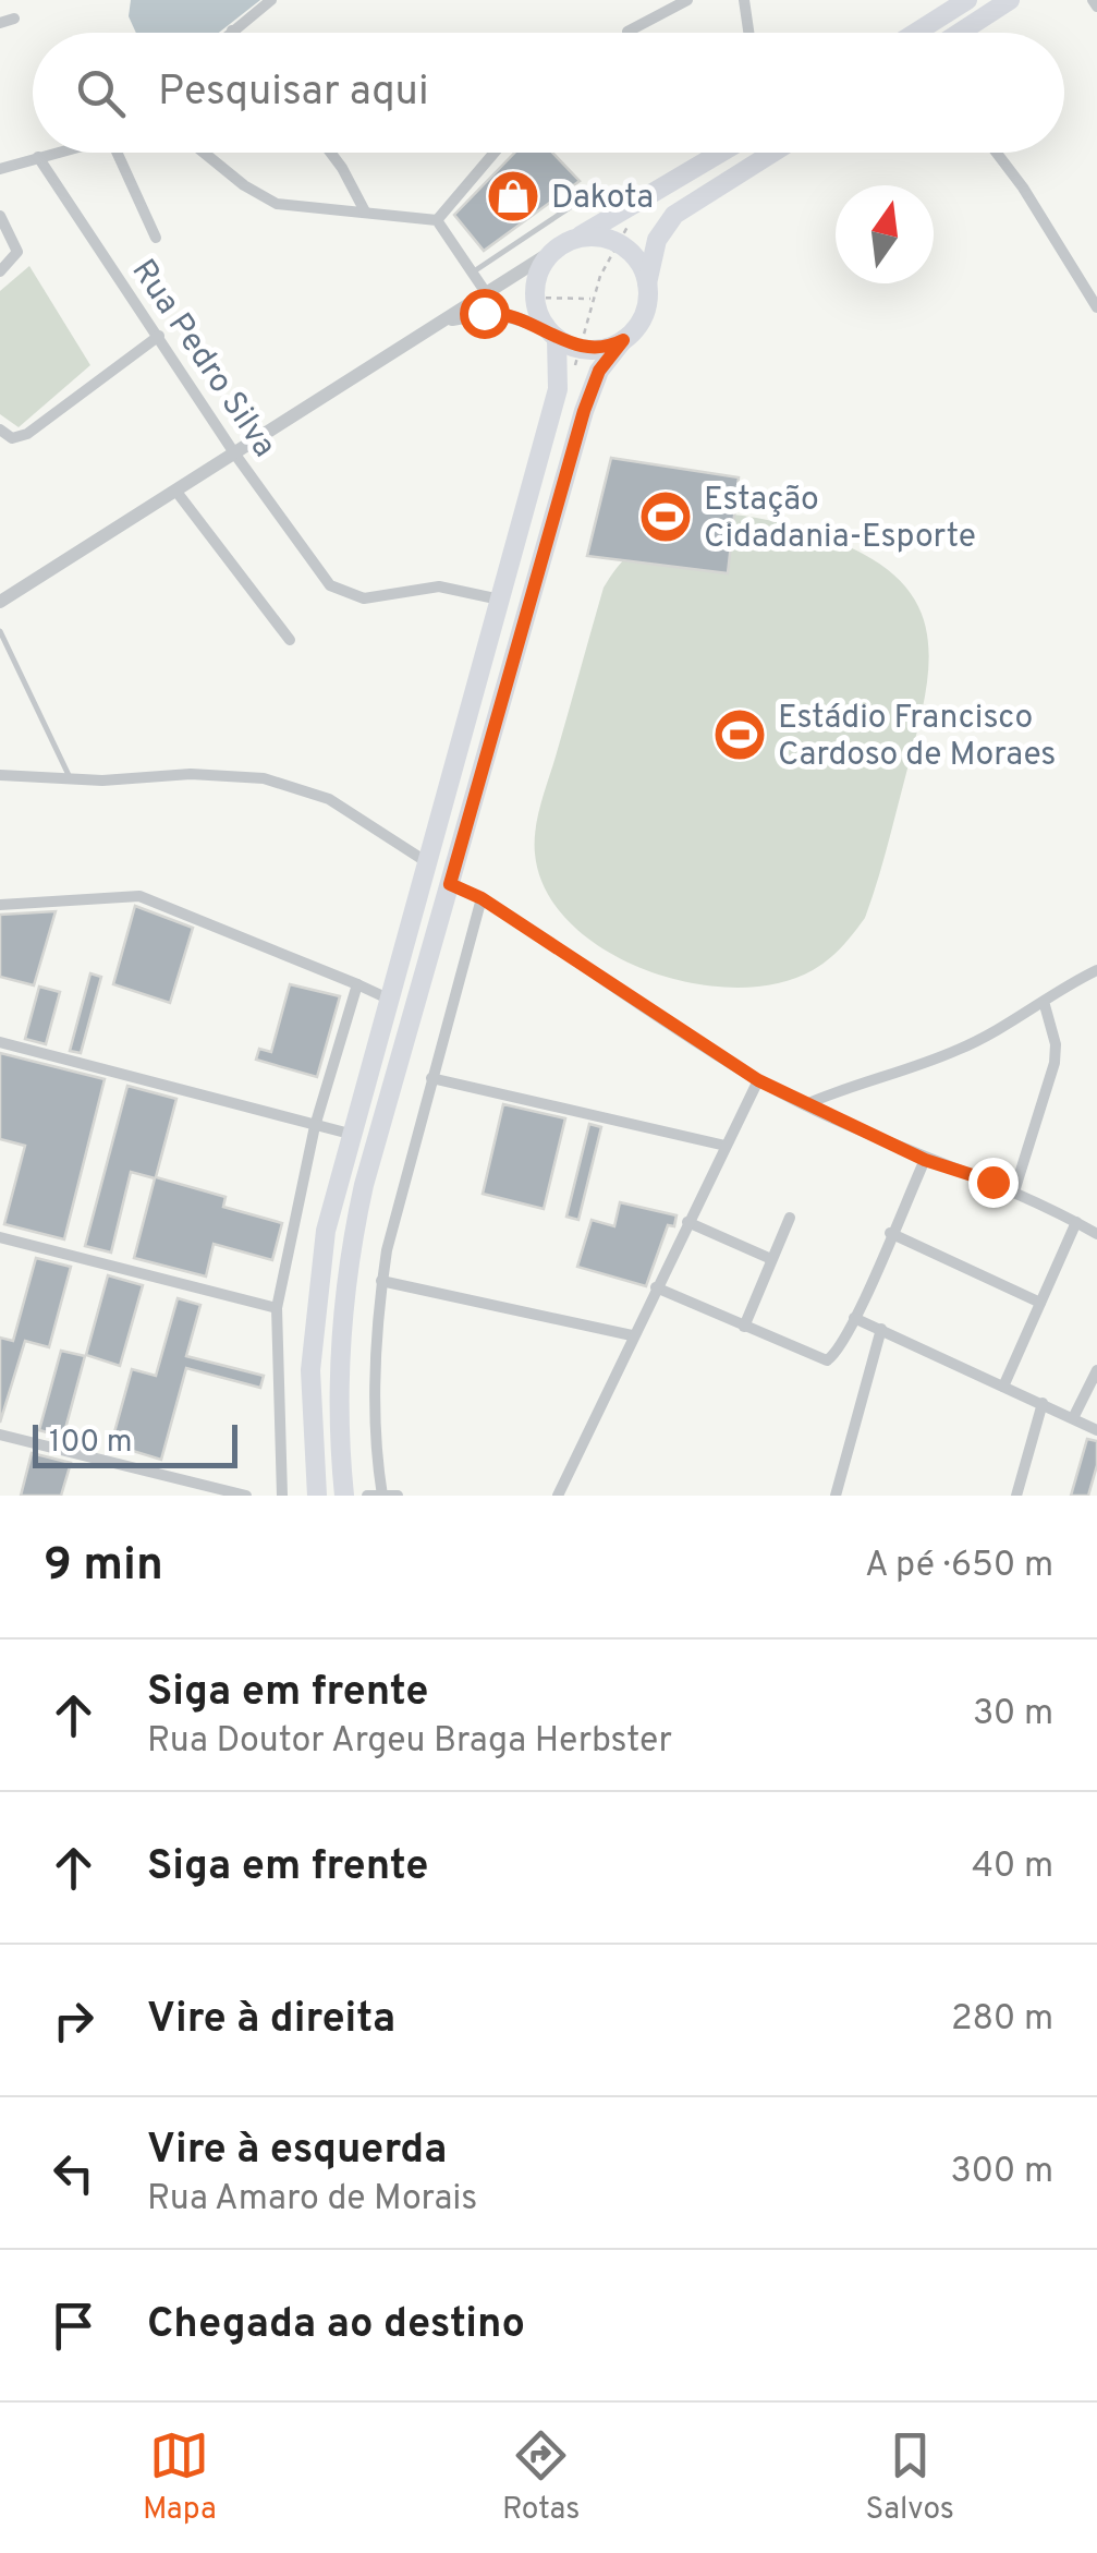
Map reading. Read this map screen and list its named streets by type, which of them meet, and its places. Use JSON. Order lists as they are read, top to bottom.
{
  "streets": {
    "street": ["Rua Pedro Silva"]
  },
  "places": {
    "shop": ["Dakota"],
    "sports": ["Estação Cidadania-Esporte", "Estádio Francisco Cardoso de Moraes"]
  },
  "scale_bar": "100 m",
  "north": "top",
  "page": {
    "search": "Pesquisar aqui",
    "scale": "100 m",
    "heading": ["9 min", "A pé · 650 m"],
    "list": [
      ["Siga em frente", "Rua Doutor Argeu Braga Herbster", "30 m"],
      ["Siga em frente", "40 m"],
      ["Vire à direita", "280 m"],
      ["Vire à esquerda", "Rua Amaro de Morais", "300 m"],
      "Chegada ao destino"
    ],
    "nav": ["Mapa", "Rotas", "Salvos"]
  }
}
